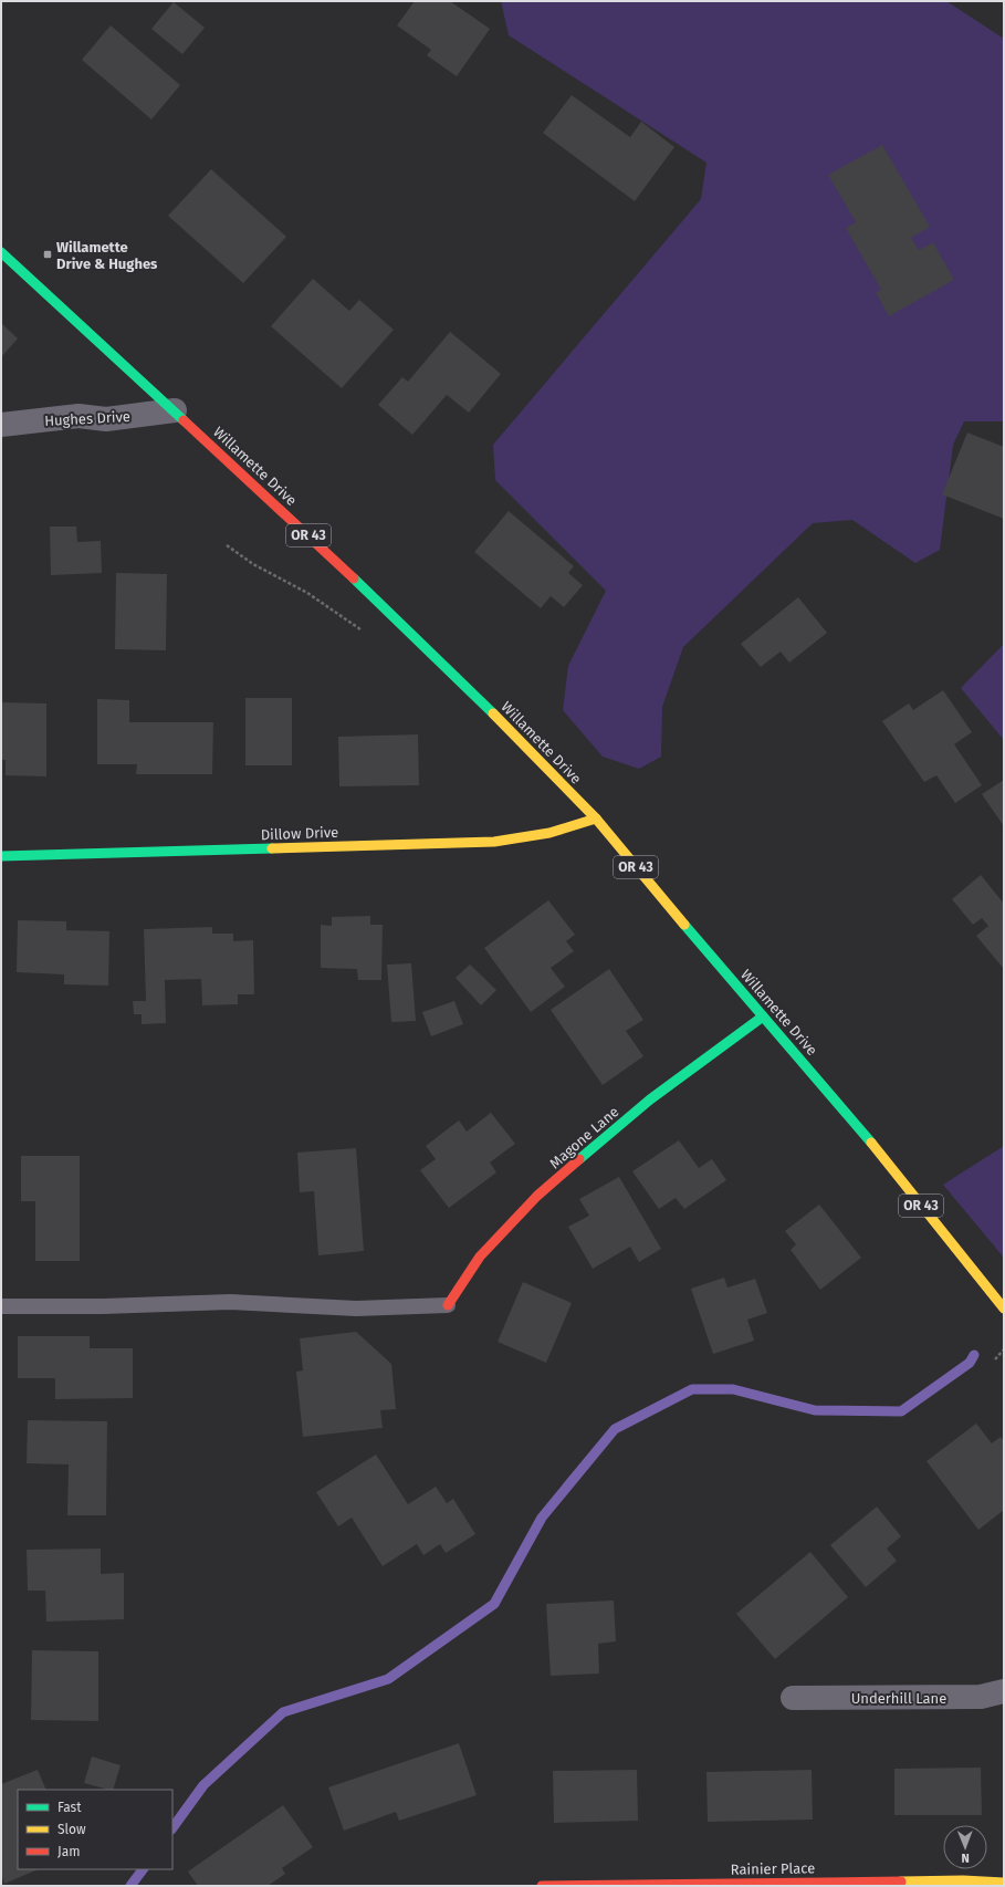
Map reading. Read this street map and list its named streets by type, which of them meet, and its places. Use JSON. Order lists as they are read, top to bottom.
{
  "streets": {
    "street": [
      "Hughes Drive",
      "Willamette Drive",
      "OR 43",
      "Dillow Drive",
      "Magone Lane",
      "Underhill Lane",
      "Rainier Place"
    ]
  },
  "crossings": [
    ["Hughes Drive", "Willamette Drive"],
    ["Willamette Drive", "Dillow Drive"],
    ["Willamette Drive", "Magone Lane"]
  ],
  "places": {
    "transit": ["Willamette Drive & Hughes"]
  },
  "legend": ["Fast", "Slow", "Jam"],
  "north": "bottom"
}
